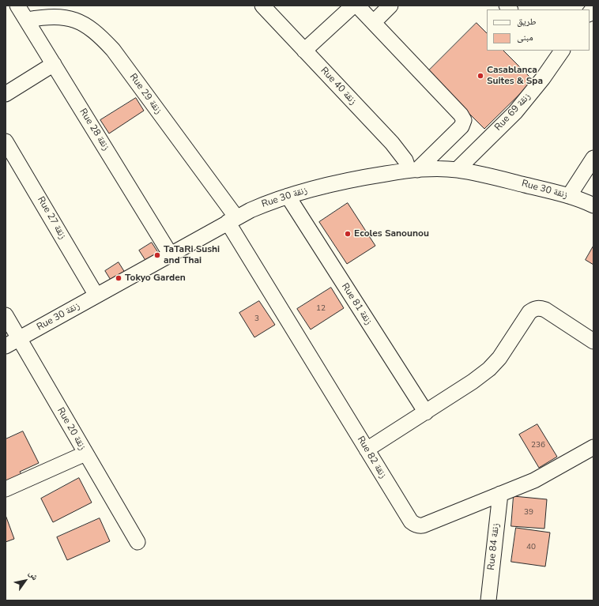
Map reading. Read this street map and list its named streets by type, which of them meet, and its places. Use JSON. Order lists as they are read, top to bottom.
{
  "streets": {
    "street": [
      "Rue 40 زنقة",
      "Rue 29 زنقة",
      "Rue 69 زنقة",
      "Rue 28 زنقة",
      "Rue 30 زنقة",
      "Rue 27 زنقة",
      "Rue 81 زنقة",
      "Rue 20 زنقة",
      "Rue 82 زنقة",
      "Rue 84 زنقة"
    ]
  },
  "crossings": [
    ["Rue 40 زنقة", "Rue 30 زنقة"],
    ["Rue 29 زنقة", "Rue 28 زنقة"],
    ["Rue 29 زنقة", "Rue 30 زنقة"],
    ["Rue 29 زنقة", "Rue 82 زنقة"],
    ["Rue 69 زنقة", "Rue 30 زنقة"],
    ["Rue 28 زنقة", "Rue 30 زنقة"],
    ["Rue 30 زنقة", "Rue 27 زنقة"],
    ["Rue 30 زنقة", "Rue 81 زنقة"],
    ["Rue 30 زنقة", "Rue 20 زنقة"],
    ["Rue 30 زنقة", "Rue 82 زنقة"],
    ["Rue 82 زنقة", "Rue 84 زنقة"]
  ],
  "places": [
    "Casablanca Suites & Spa",
    "Ecoles Sanounou",
    "TaTaRi Sushi and Thai",
    "Tokyo Garden"
  ],
  "house_numbers": [
    "12",
    "3",
    "236",
    "39",
    "40"
  ],
  "legend": ["طريق", "مبنى"],
  "north": "top right"
}
